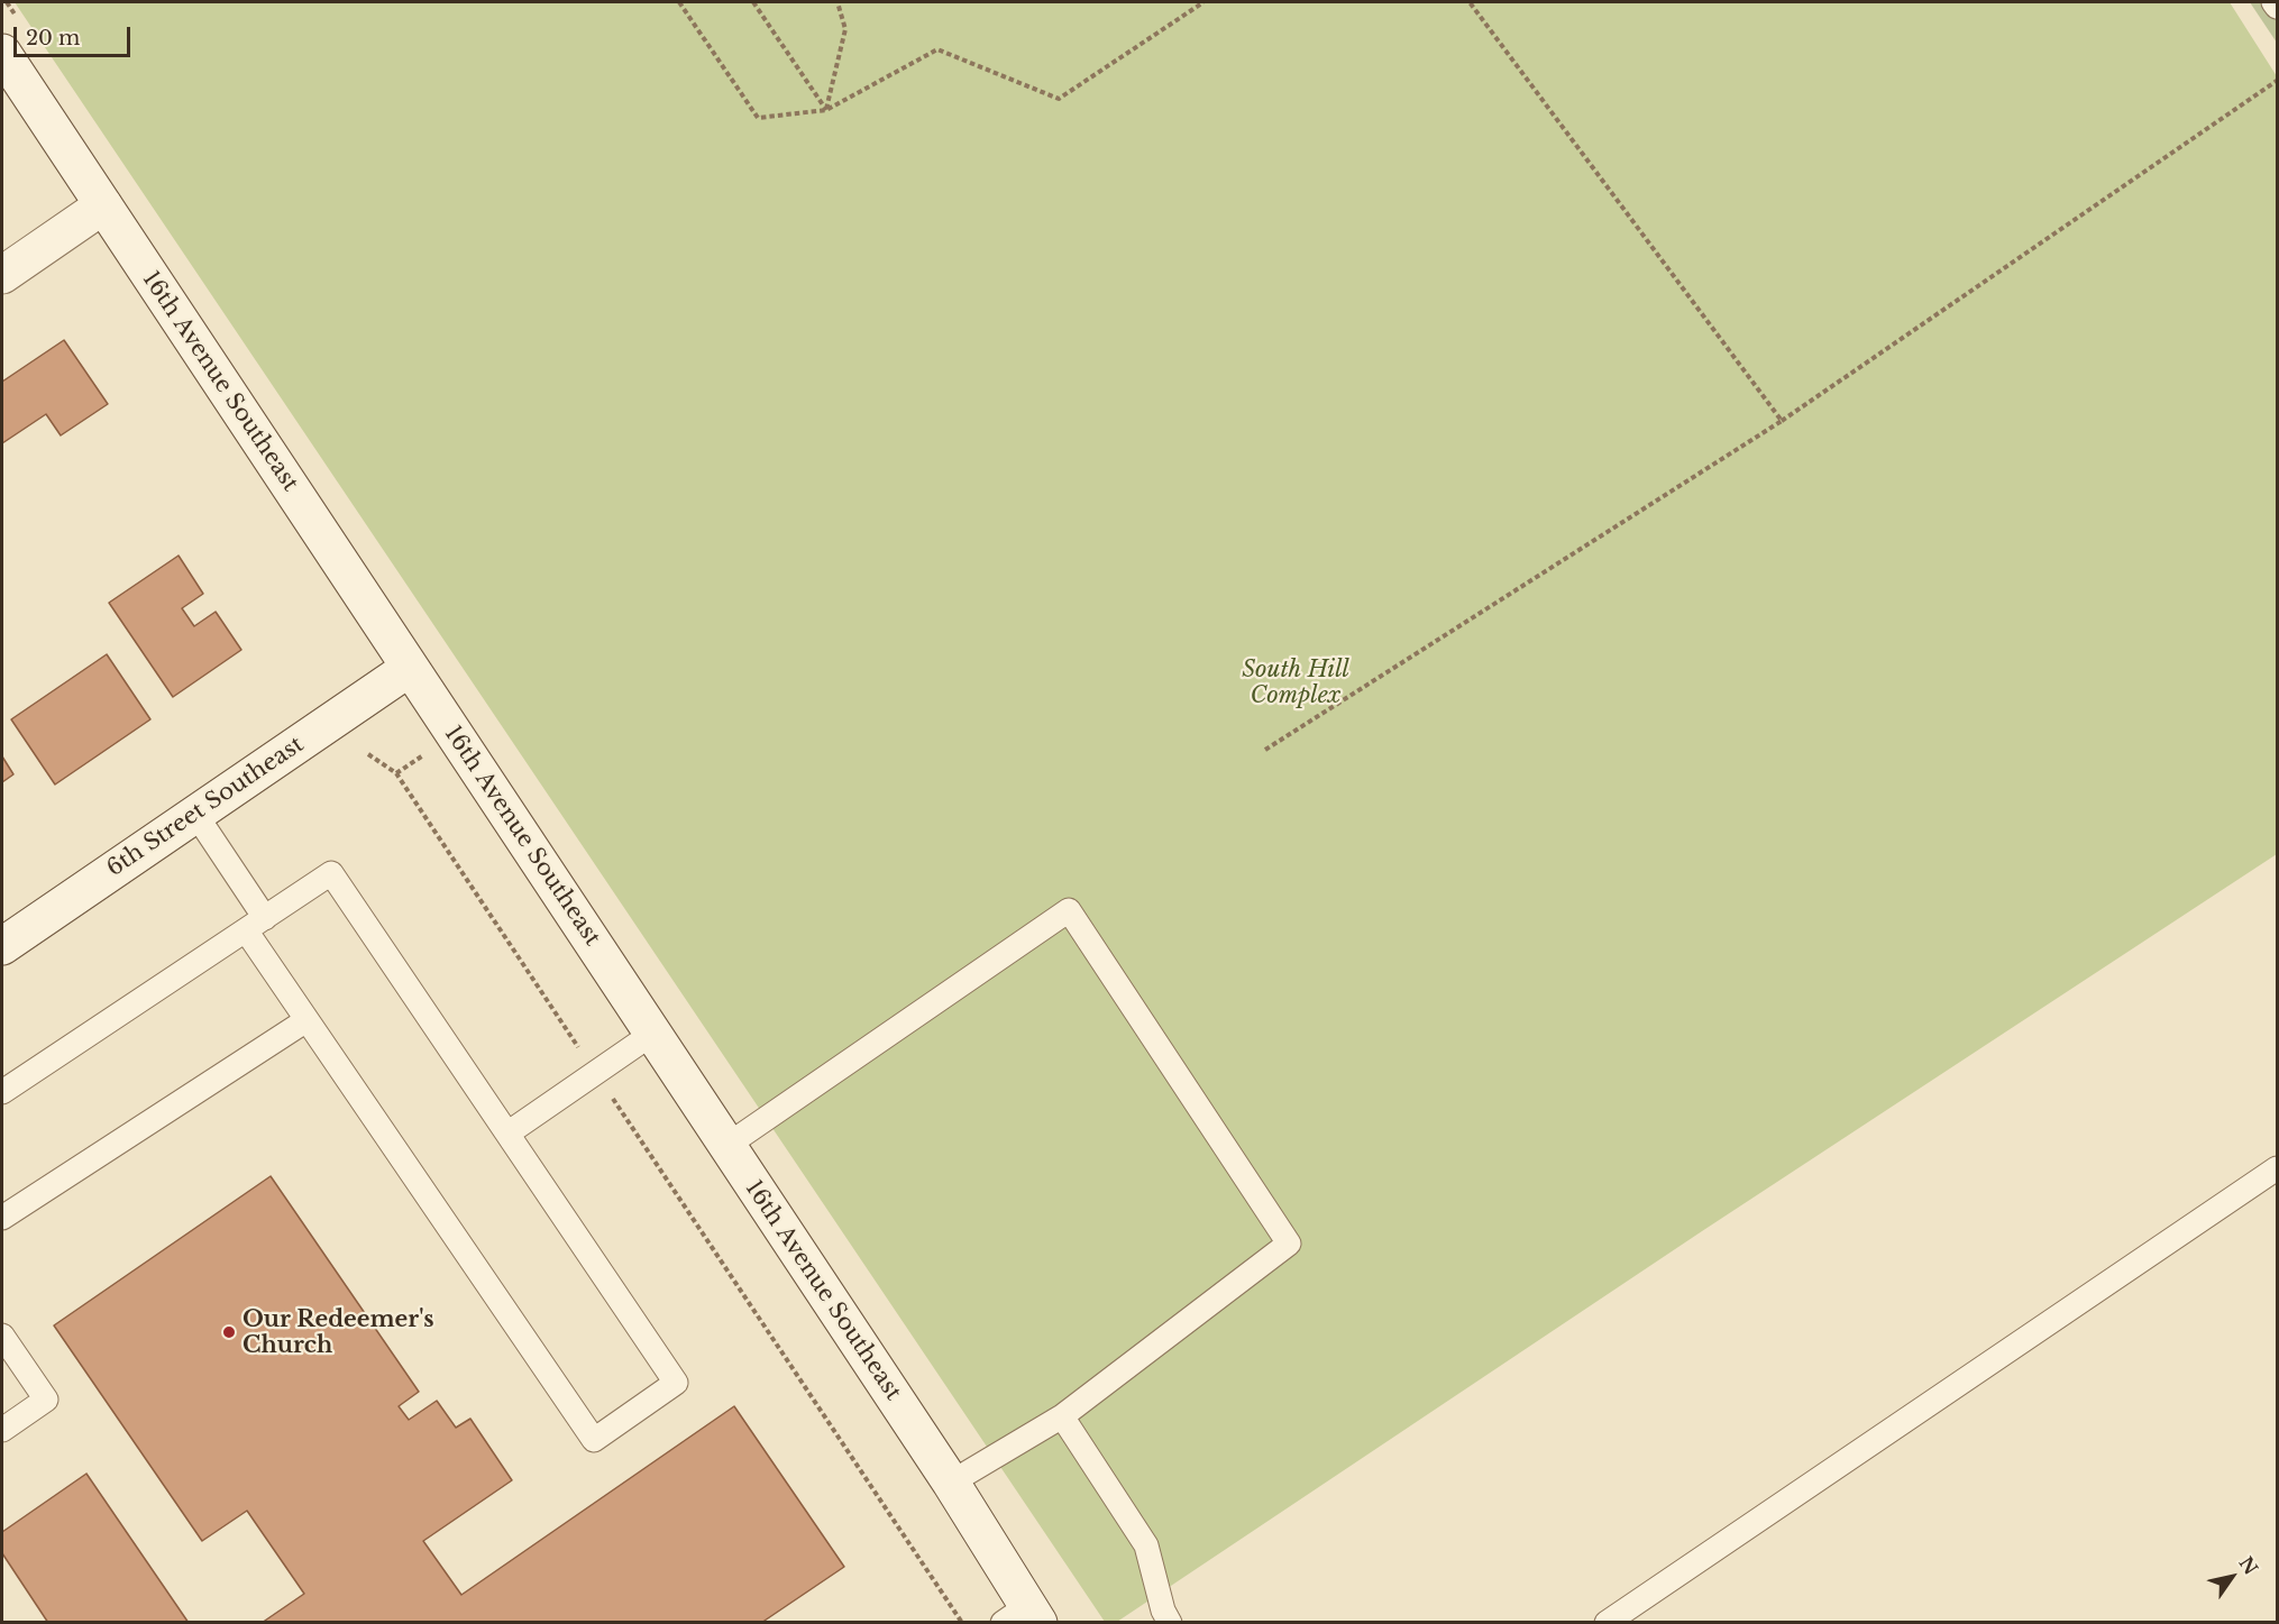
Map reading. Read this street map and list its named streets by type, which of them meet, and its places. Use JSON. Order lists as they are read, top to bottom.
{
  "streets": {
    "street": ["16th Avenue Southeast", "6th Street Southeast"]
  },
  "crossings": [
    ["16th Avenue Southeast", "6th Street Southeast"]
  ],
  "parks": ["South Hill Complex"],
  "places": ["Our Redeemer's Church"],
  "scale_bar": "20 m",
  "north": "top right"
}
